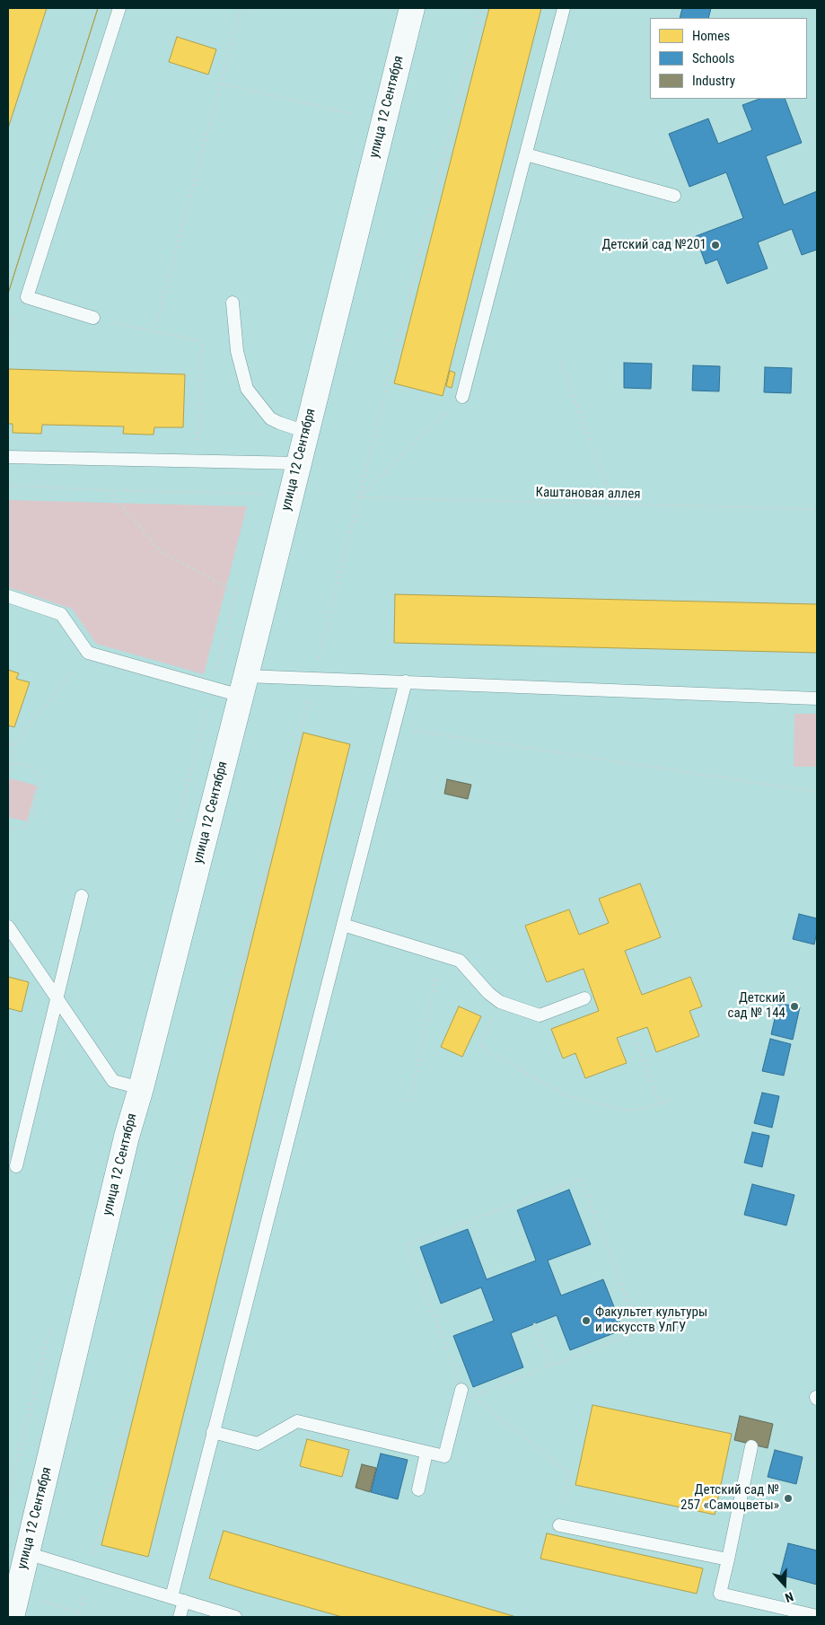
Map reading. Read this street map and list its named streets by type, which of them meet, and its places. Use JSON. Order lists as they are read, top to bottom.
{
  "streets": {
    "street": ["улица 12 Сентября"],
    "path": ["Каштановая аллея"]
  },
  "places": [
    "Детский сад №201",
    "Детский сад № 144",
    "Факультет культуры и искусств УлГУ",
    "Детский сад № 257 «Самоцветы»"
  ],
  "legend": ["Homes", "Schools", "Industry"],
  "north": "bottom"
}
